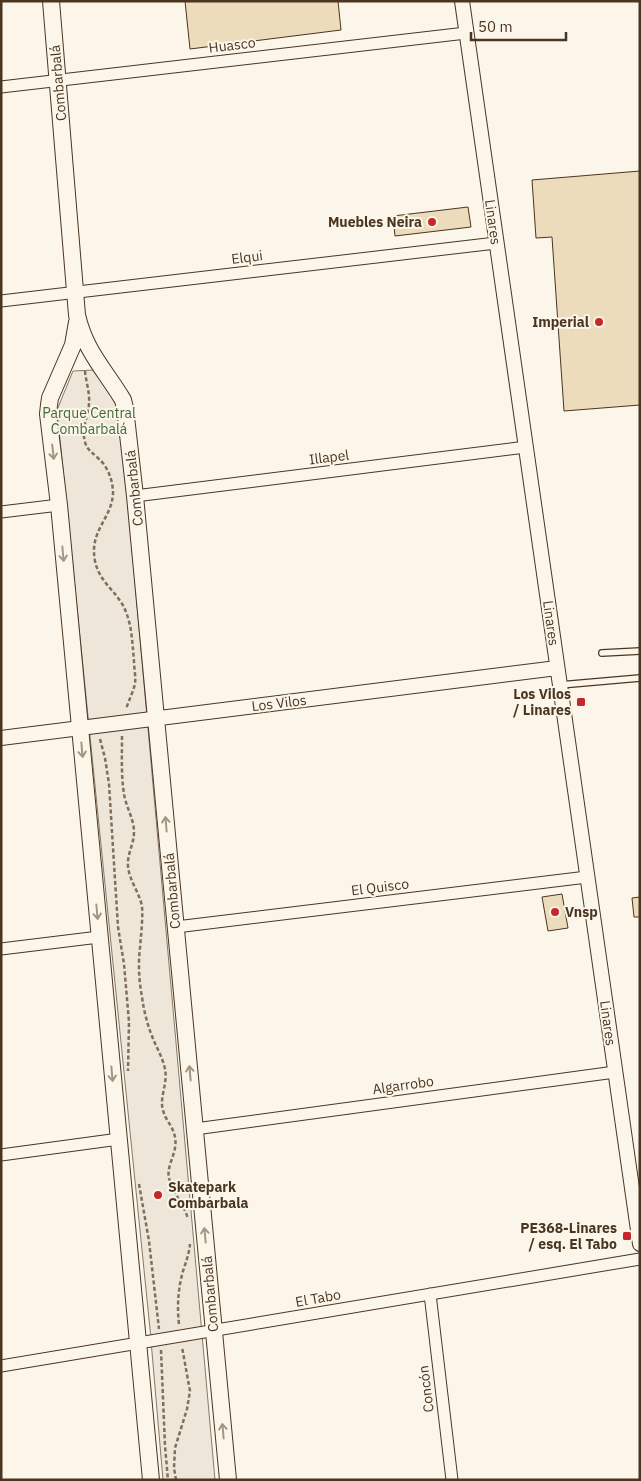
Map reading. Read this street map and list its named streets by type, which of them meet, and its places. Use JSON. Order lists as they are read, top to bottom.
{
  "streets": {
    "main road": ["Combarbalá"],
    "street": [
      "Huasco",
      "Linares",
      "Elqui",
      "Illapel",
      "Los Vilos",
      "El Quisco",
      "Algarrobo",
      "El Tabo",
      "Concón"
    ]
  },
  "crossings": [
    ["Huasco", "Combarbalá"],
    ["Huasco", "Linares"],
    ["Combarbalá", "Elqui"],
    ["Combarbalá", "Illapel"],
    ["Combarbalá", "Los Vilos"],
    ["Combarbalá", "El Quisco"],
    ["Combarbalá", "Algarrobo"],
    ["Combarbalá", "El Tabo"],
    ["Linares", "Elqui"],
    ["Linares", "Illapel"],
    ["Linares", "Los Vilos"],
    ["Linares", "El Quisco"],
    ["Linares", "Algarrobo"],
    ["El Tabo", "Concón"]
  ],
  "parks": ["Parque Central Combarbalá"],
  "places": {
    "other": [
      "Muebles Neira",
      "Imperial",
      "Vnsp",
      "Skatepark Combarbala"
    ],
    "transit": ["Los Vilos / Linares", "PE368-Linares / esq. El Tabo"]
  },
  "scale_bar": "50 m"
}
